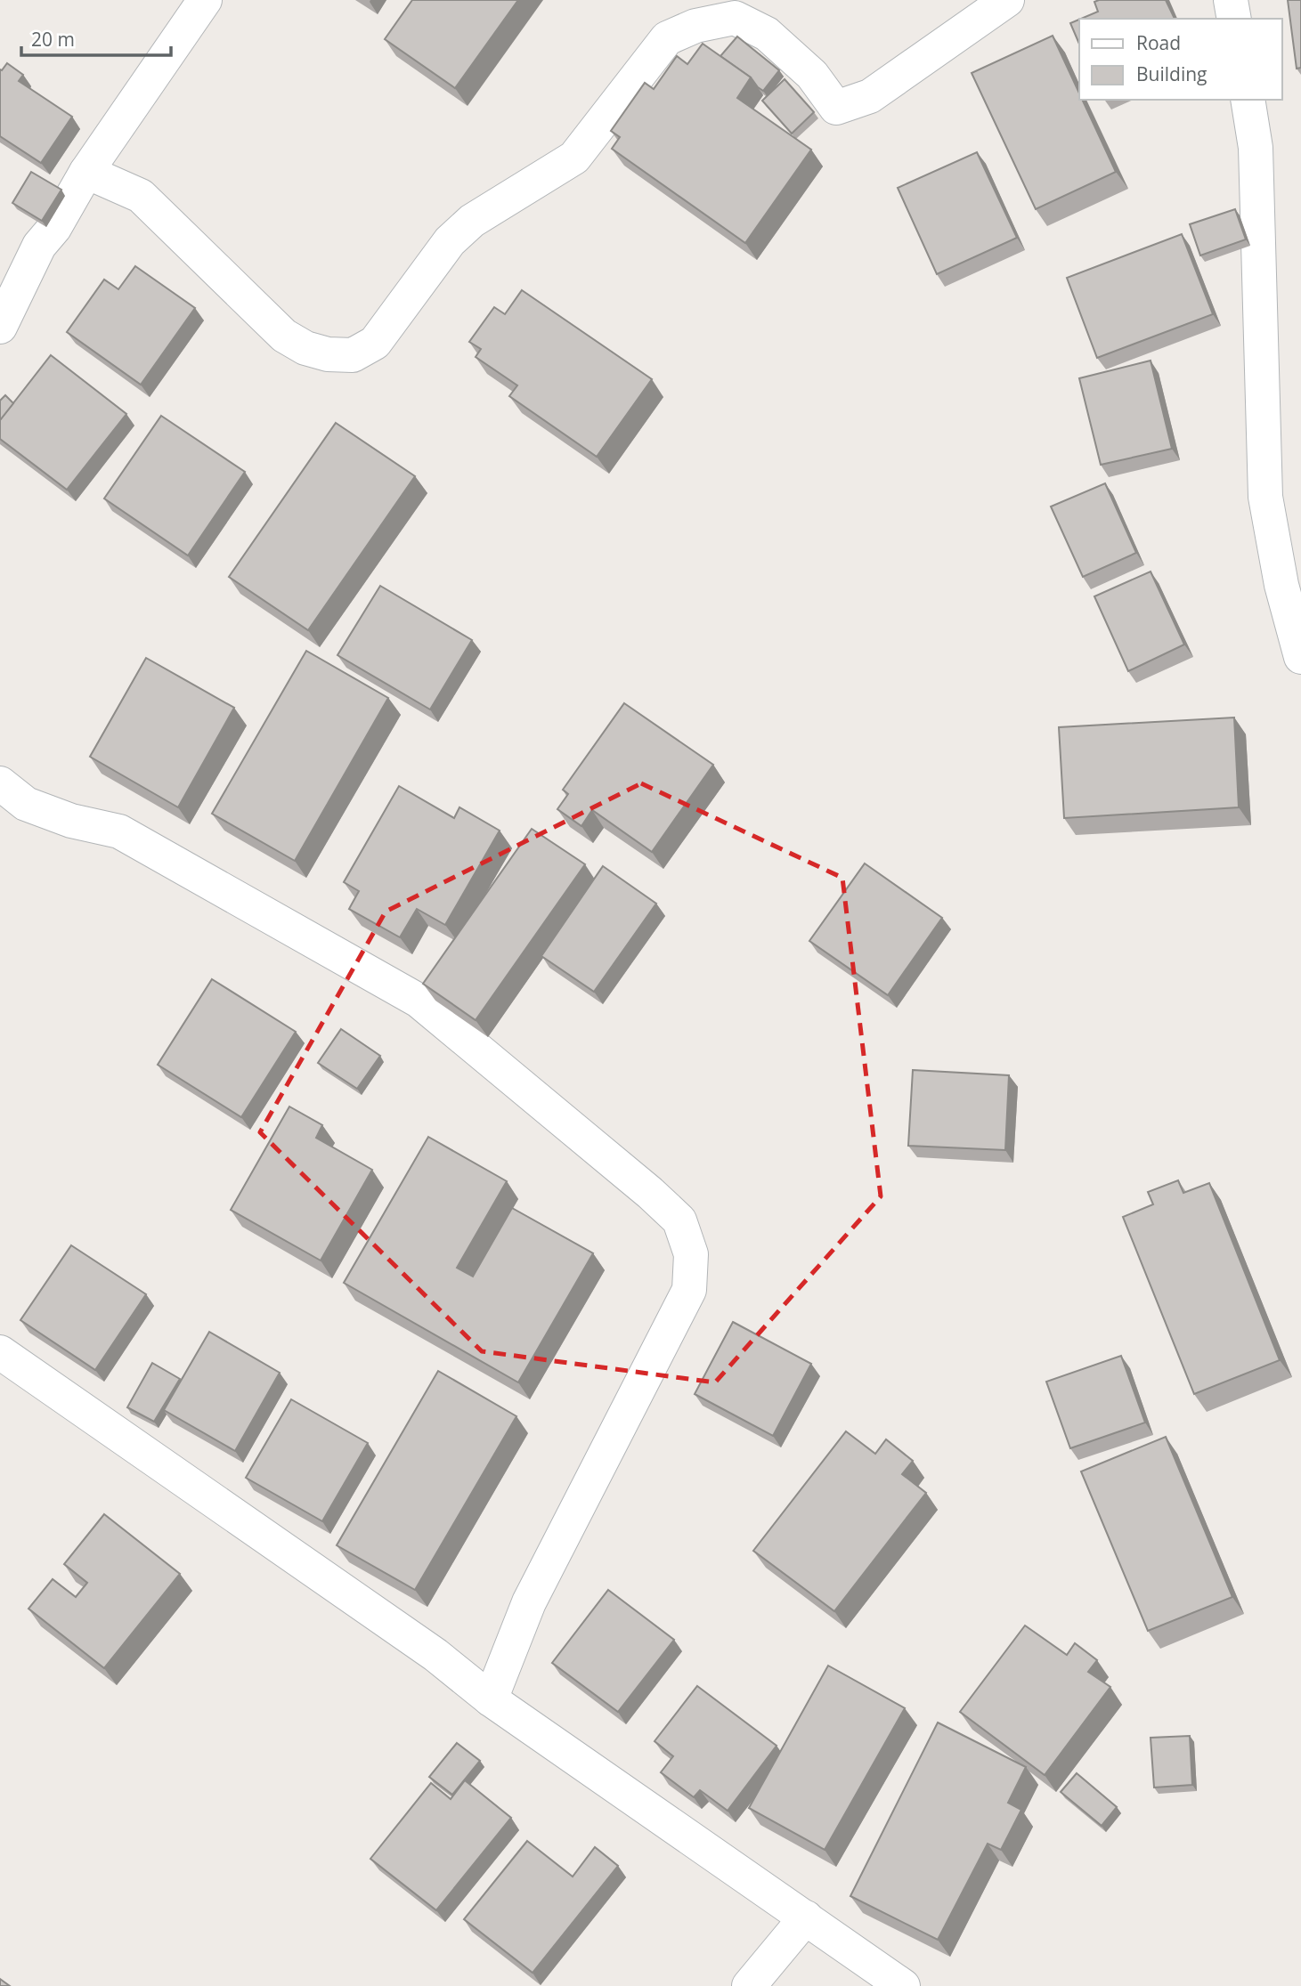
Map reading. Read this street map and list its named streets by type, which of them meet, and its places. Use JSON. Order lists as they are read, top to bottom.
{
  "legend": ["Road", "Building"],
  "scale_bar": "20 m"
}
